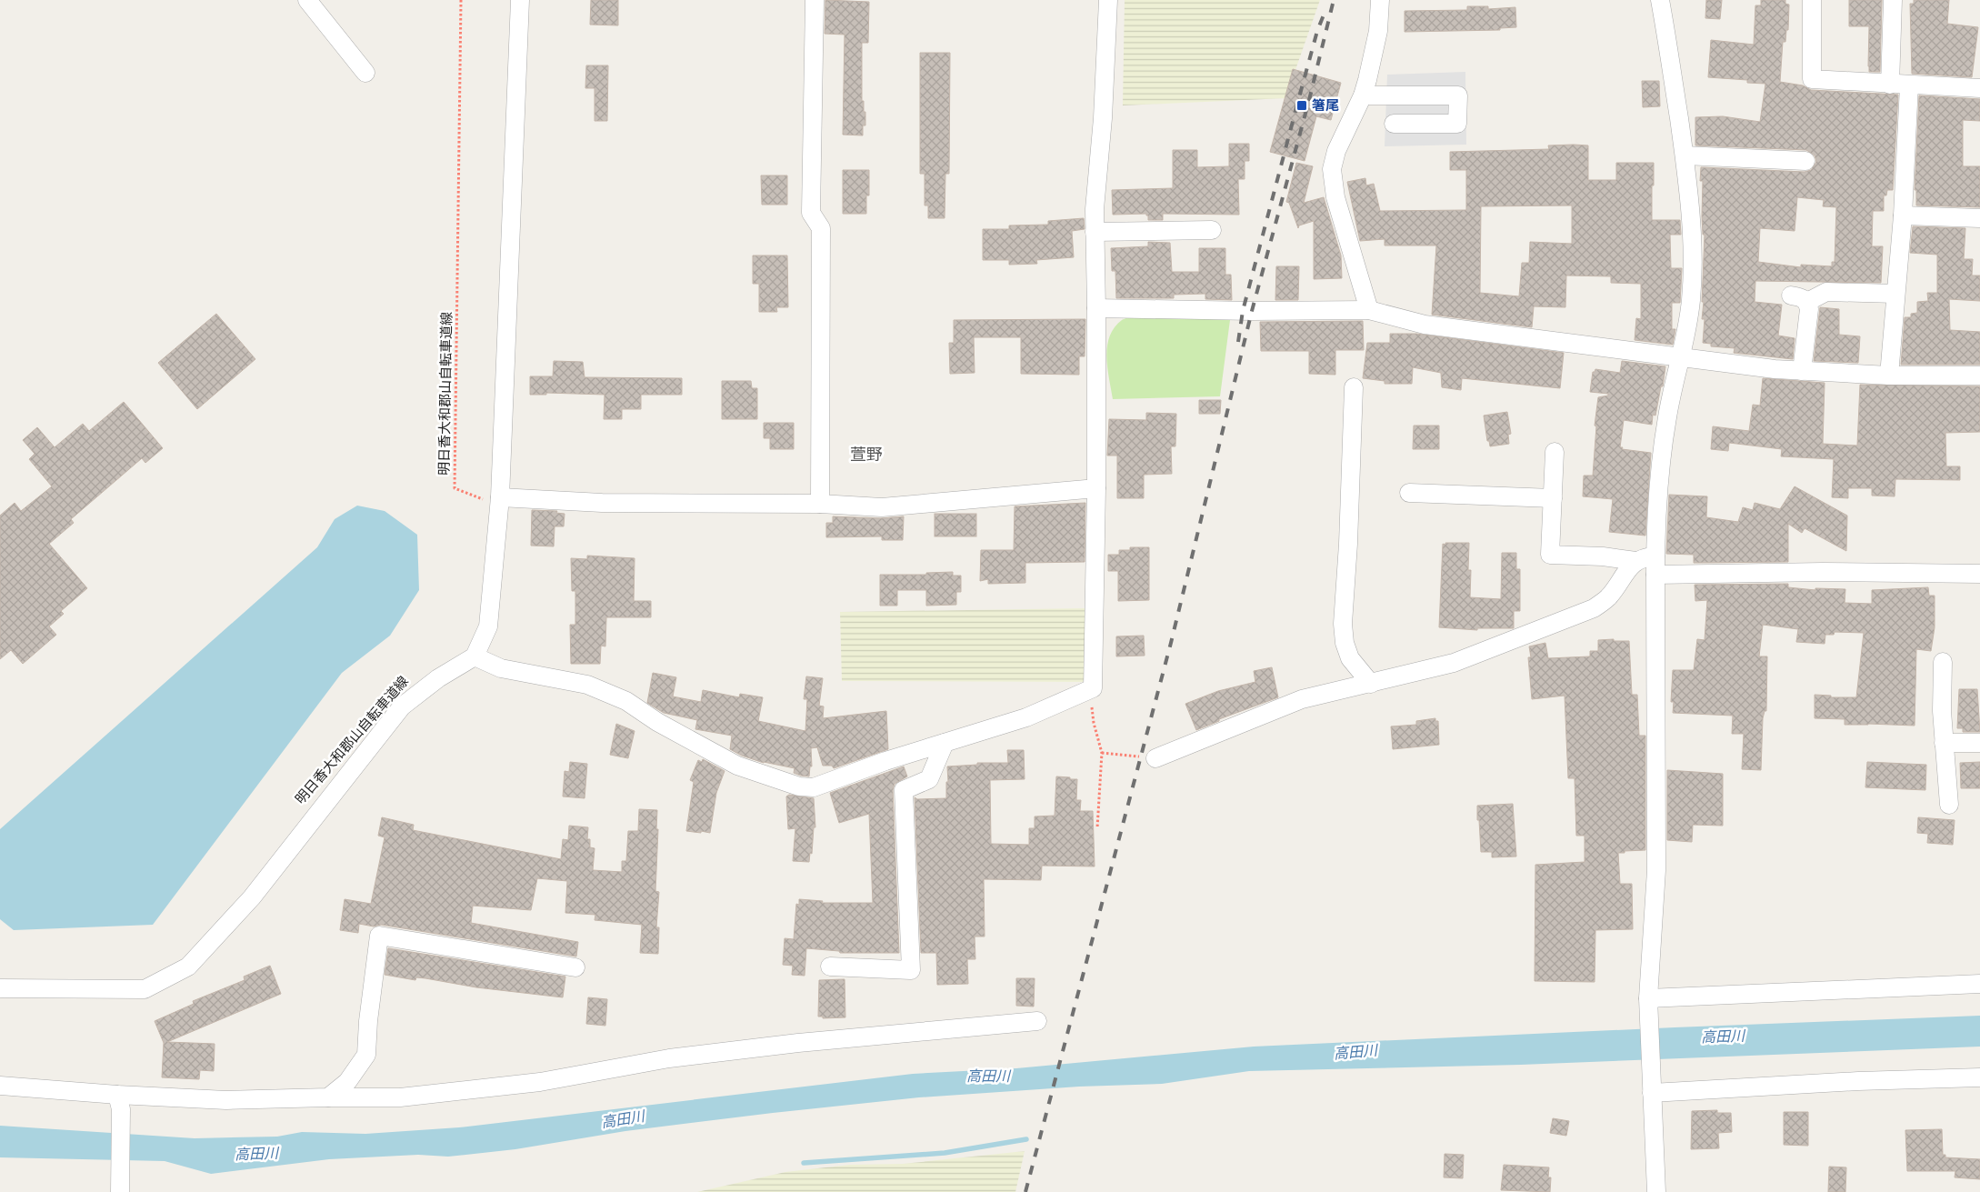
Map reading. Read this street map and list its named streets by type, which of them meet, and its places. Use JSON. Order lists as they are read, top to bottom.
{
  "streets": {
    "path": ["明日香大和郡山自転車道線"]
  },
  "districts": ["萱野"],
  "water": ["高田川"],
  "places": {
    "transit": ["箸尾"]
  }
}
